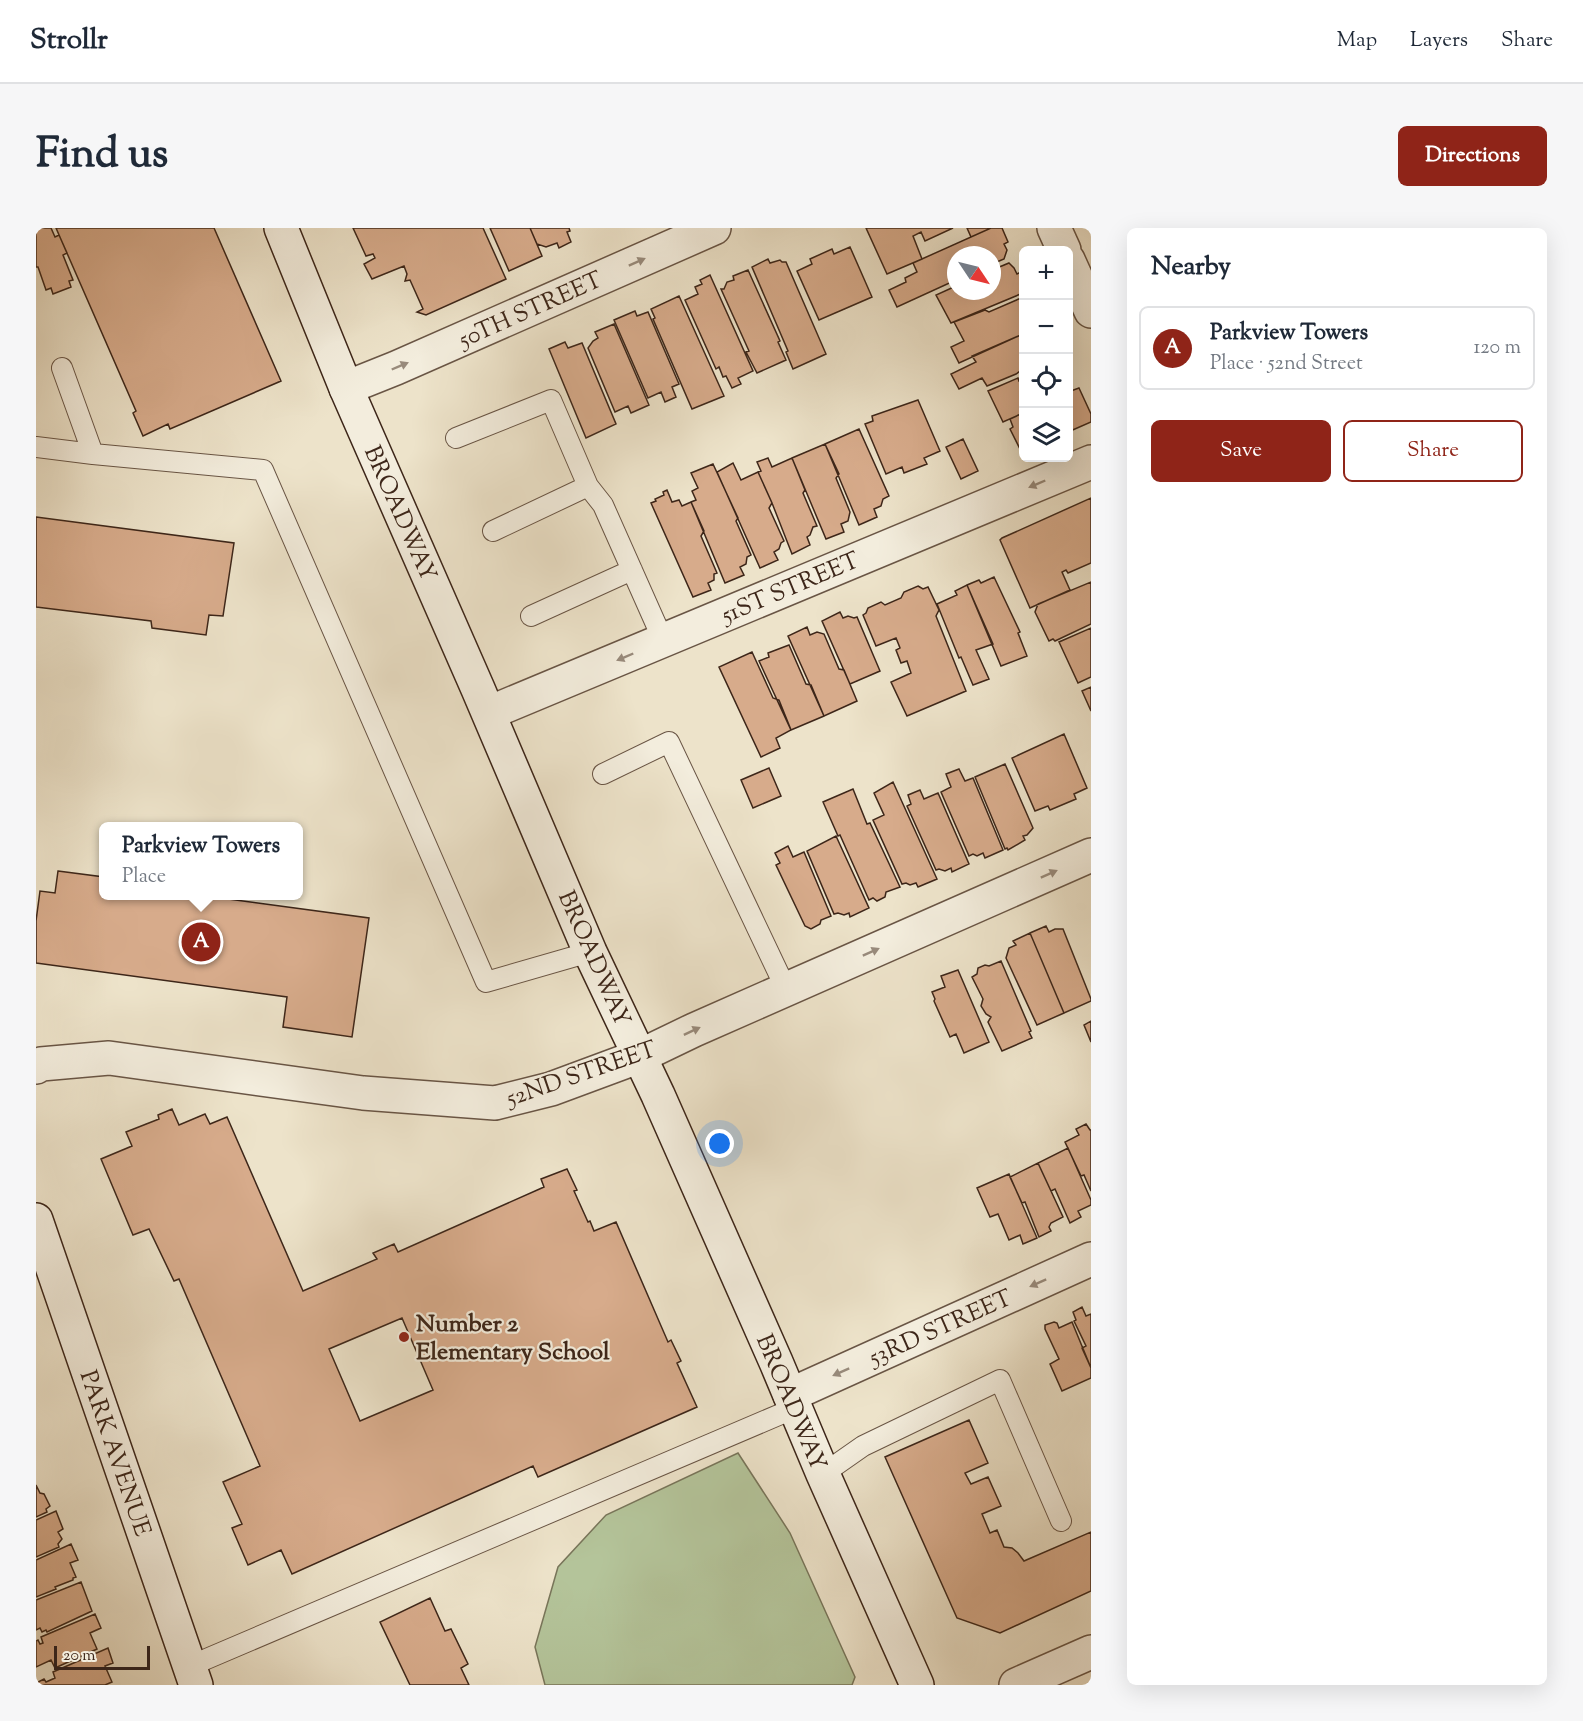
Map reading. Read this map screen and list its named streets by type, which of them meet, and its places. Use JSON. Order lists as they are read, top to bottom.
{
  "streets": {
    "street": [
      "50TH STREET",
      "BROADWAY",
      "51ST STREET",
      "52ND STREET",
      "53RD STREET",
      "PARK AVENUE"
    ]
  },
  "crossings": [
    ["50TH STREET", "BROADWAY"],
    ["BROADWAY", "51ST STREET"],
    ["BROADWAY", "52ND STREET"],
    ["BROADWAY", "53RD STREET"]
  ],
  "one_way": [
    "50TH STREET",
    "51ST STREET",
    "52ND STREET",
    "53RD STREET"
  ],
  "places": ["Number 2 Elementary School"],
  "scale_bar": "20 m",
  "north": "bottom right",
  "page": {
    "header": "Strollr",
    "nav": ["Map", "Layers", "Share"],
    "title": "Find us",
    "buttons": [
      "Directions",
      ["Save", "Share"]
    ],
    "heading": "Nearby",
    "map_buttons": ["+", "−"],
    "list": [
      {
        "mark": "A",
        "name": "Parkview Towers",
        "note": "Place · 52nd Street",
        "value": "120 m"
      }
    ],
    "popup": ["Parkview Towers", "Place"],
    "pins": "A",
    "scale": "20 m"
  }
}
